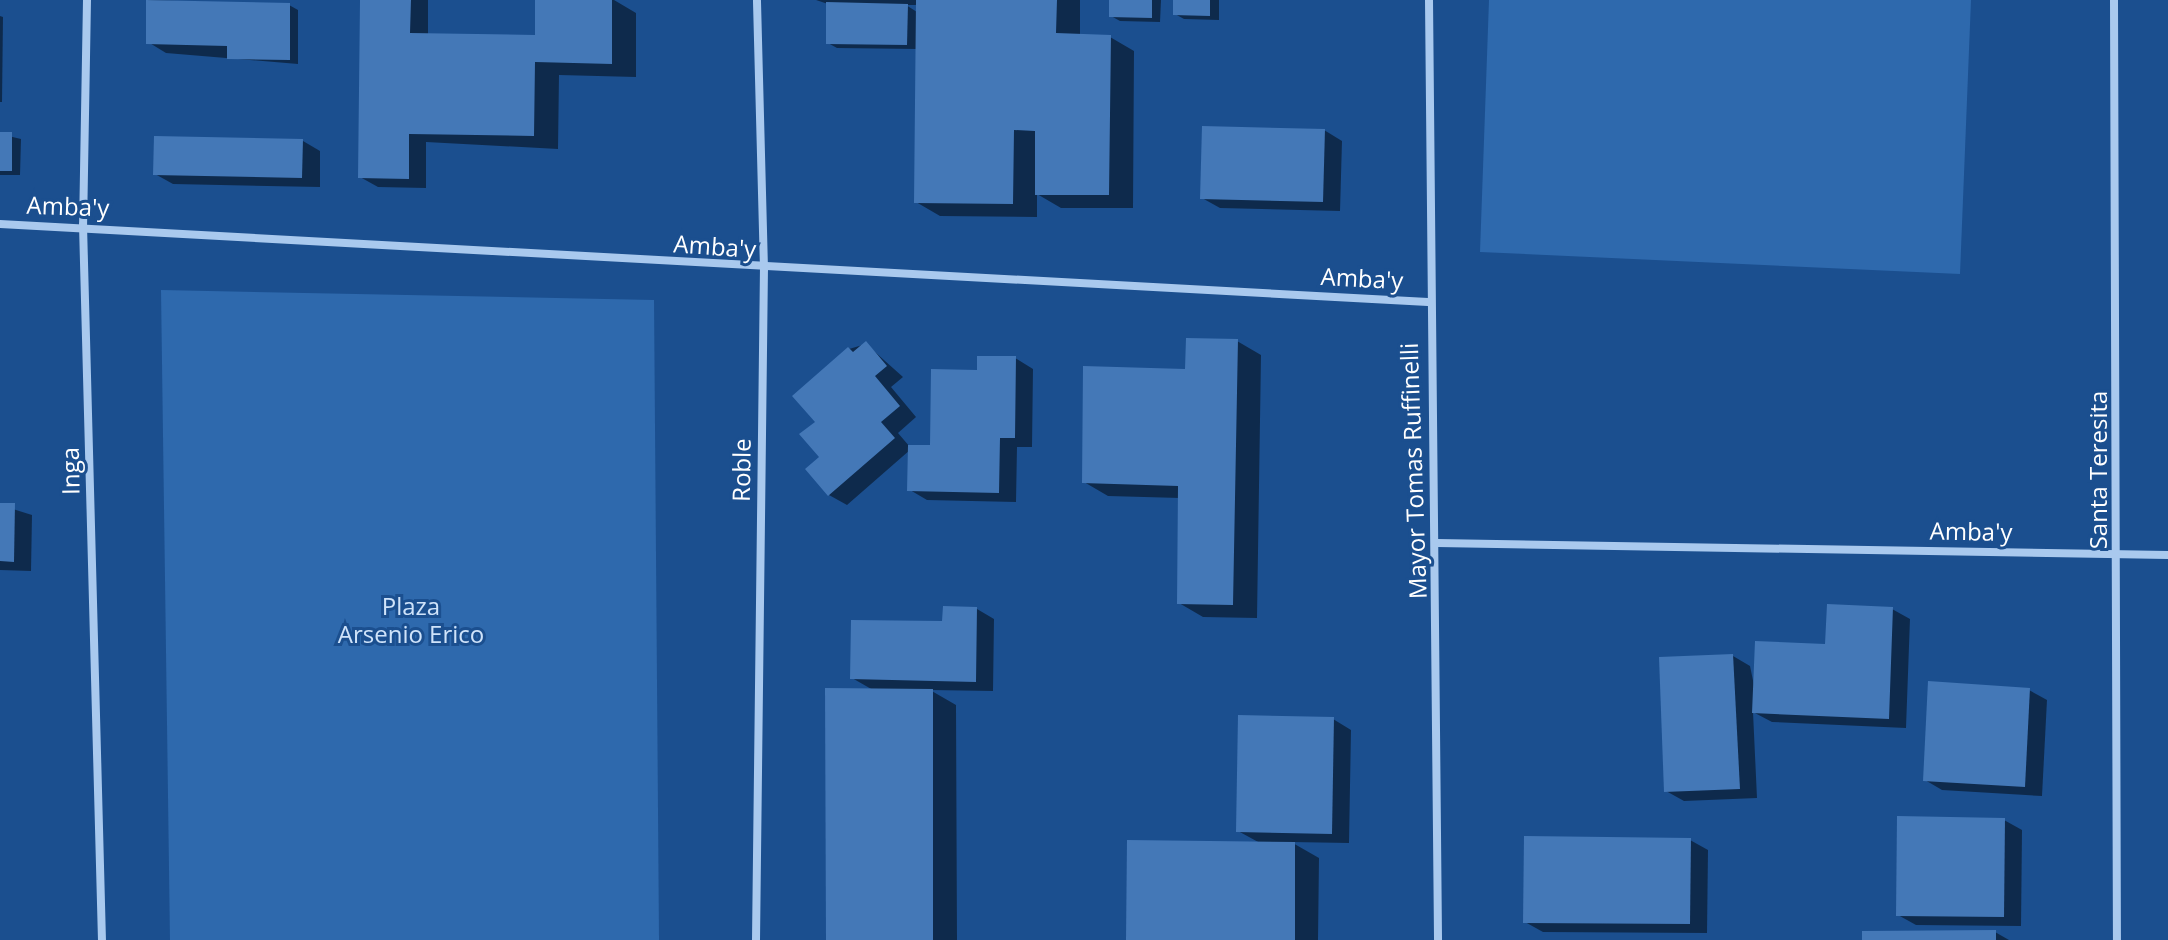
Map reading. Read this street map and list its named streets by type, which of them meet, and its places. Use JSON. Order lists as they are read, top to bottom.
{
  "streets": {
    "street": [
      "Amba'y",
      "Roble",
      "Santa Teresita",
      "Inga",
      "Mayor Tomas Ruffinelli"
    ]
  },
  "crossings": [
    ["Amba'y", "Roble"],
    ["Amba'y", "Santa Teresita"],
    ["Amba'y", "Inga"],
    ["Amba'y", "Mayor Tomas Ruffinelli"]
  ],
  "parks": ["Plaza Arsenio Erico"]
}
